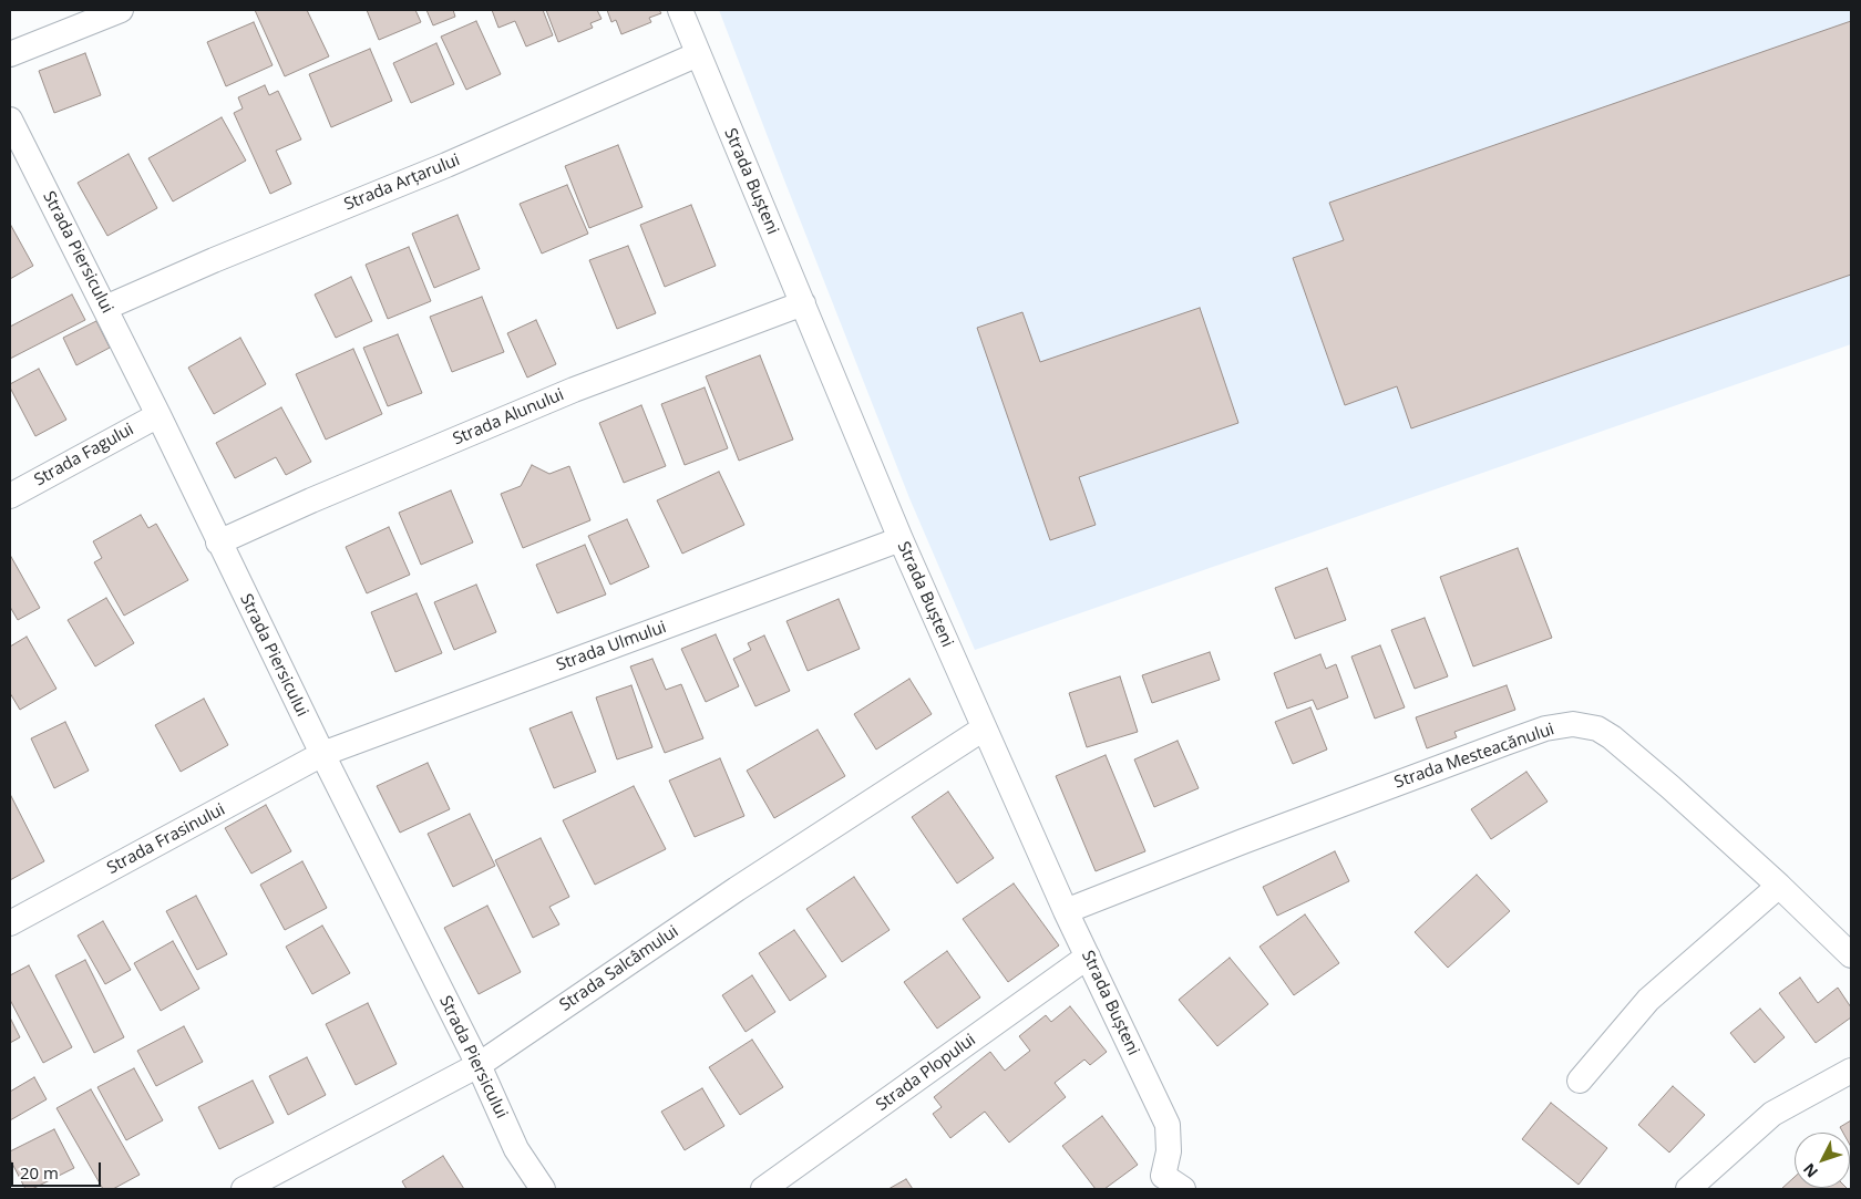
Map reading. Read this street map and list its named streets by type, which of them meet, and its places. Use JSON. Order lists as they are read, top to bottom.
{
  "streets": {
    "street": [
      "Strada Bușteni",
      "Strada Arțarului",
      "Strada Piersicului",
      "Strada Alunului",
      "Strada Fagului",
      "Strada Ulmului",
      "Strada Mesteacănului",
      "Strada Frasinului",
      "Strada Salcâmului",
      "Strada Plopului"
    ]
  },
  "crossings": [
    ["Strada Bușteni", "Strada Arțarului"],
    ["Strada Bușteni", "Strada Alunului"],
    ["Strada Bușteni", "Strada Ulmului"],
    ["Strada Bușteni", "Strada Mesteacănului"],
    ["Strada Bușteni", "Strada Salcâmului"],
    ["Strada Bușteni", "Strada Plopului"],
    ["Strada Arțarului", "Strada Piersicului"],
    ["Strada Piersicului", "Strada Alunului"],
    ["Strada Piersicului", "Strada Fagului"],
    ["Strada Piersicului", "Strada Ulmului"],
    ["Strada Piersicului", "Strada Frasinului"],
    ["Strada Piersicului", "Strada Salcâmului"],
    ["Strada Ulmului", "Strada Frasinului"]
  ],
  "scale_bar": "20 m",
  "north": "bottom left"
}
